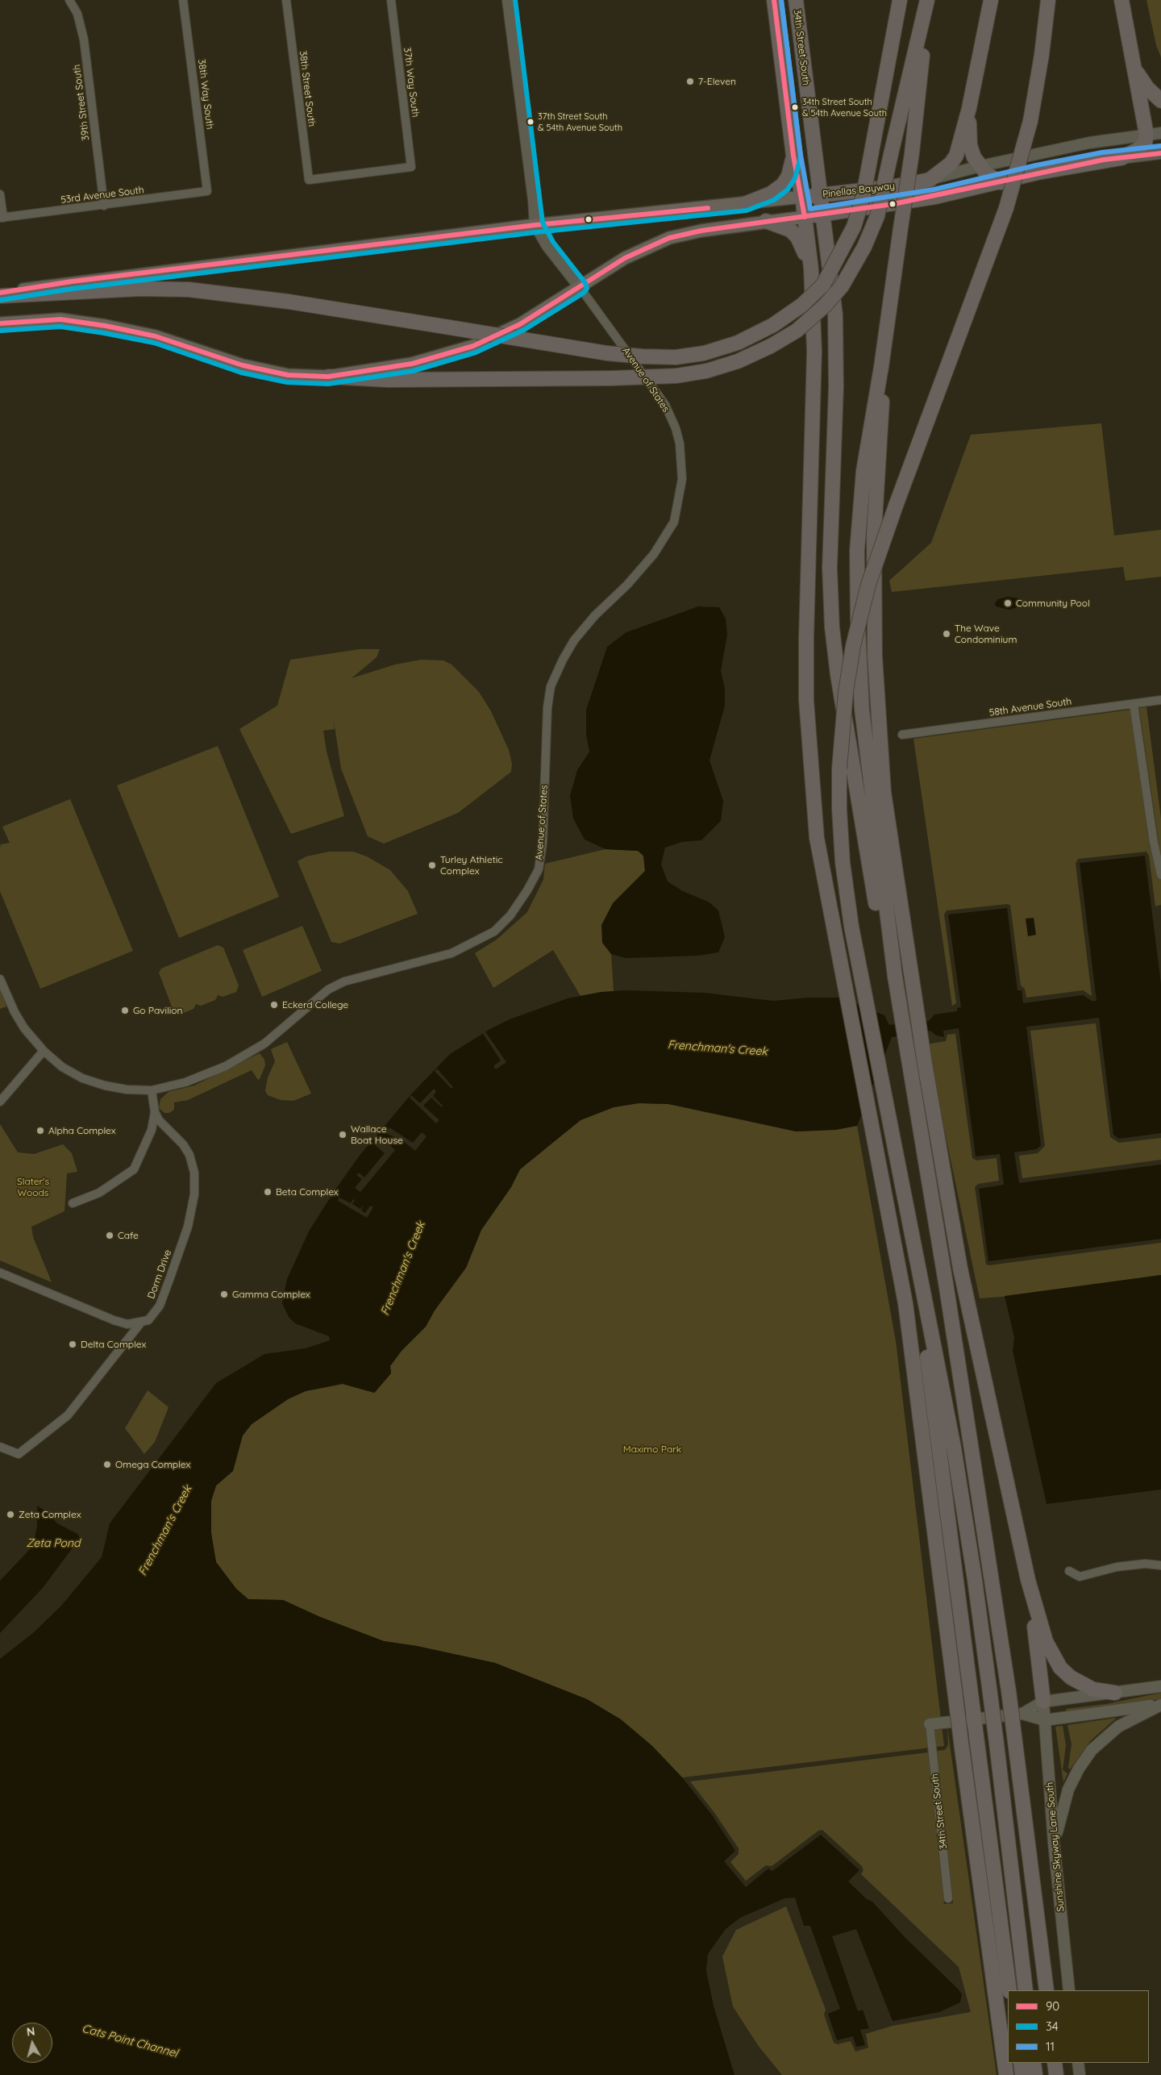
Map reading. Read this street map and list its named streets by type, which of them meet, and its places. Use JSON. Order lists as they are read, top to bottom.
{
  "streets": {
    "highway": ["34th Street South", "Pinellas Bayway"],
    "street": [
      "37th Way South",
      "38th Street South",
      "38th Way South",
      "39th Street South",
      "53rd Avenue South",
      "Avenue of States",
      "58th Avenue South",
      "Dorm Drive",
      "Sunshine Skyway Lane South"
    ]
  },
  "crossings": [
    ["34th Street South", "Pinellas Bayway"],
    ["37th Way South", "38th Street South"],
    ["38th Way South", "53rd Avenue South"],
    ["39th Street South", "53rd Avenue South"],
    ["Pinellas Bayway", "Avenue of States"]
  ],
  "water": ["Frenchman's Creek", "Zeta Pond", "Cats Point Channel"],
  "parks": ["Slater's Woods", "Maximo Park"],
  "places": [
    "7-Eleven",
    "34th Street South & 54th Avenue South",
    "37th Street South & 54th Avenue South",
    "Community Pool",
    "The Wave Condominium",
    "Turley Athletic Complex",
    "Eckerd College",
    "Go Pavilion",
    "Alpha Complex",
    "Wallace Boat House",
    "Beta Complex",
    "Cafe",
    "Gamma Complex",
    "Delta Complex",
    "Omega Complex",
    "Zeta Complex"
  ],
  "lines": ["transit line 90", "transit line 34", "transit line 11"],
  "legend": ["90", "34", "11"],
  "north": "top"
}
